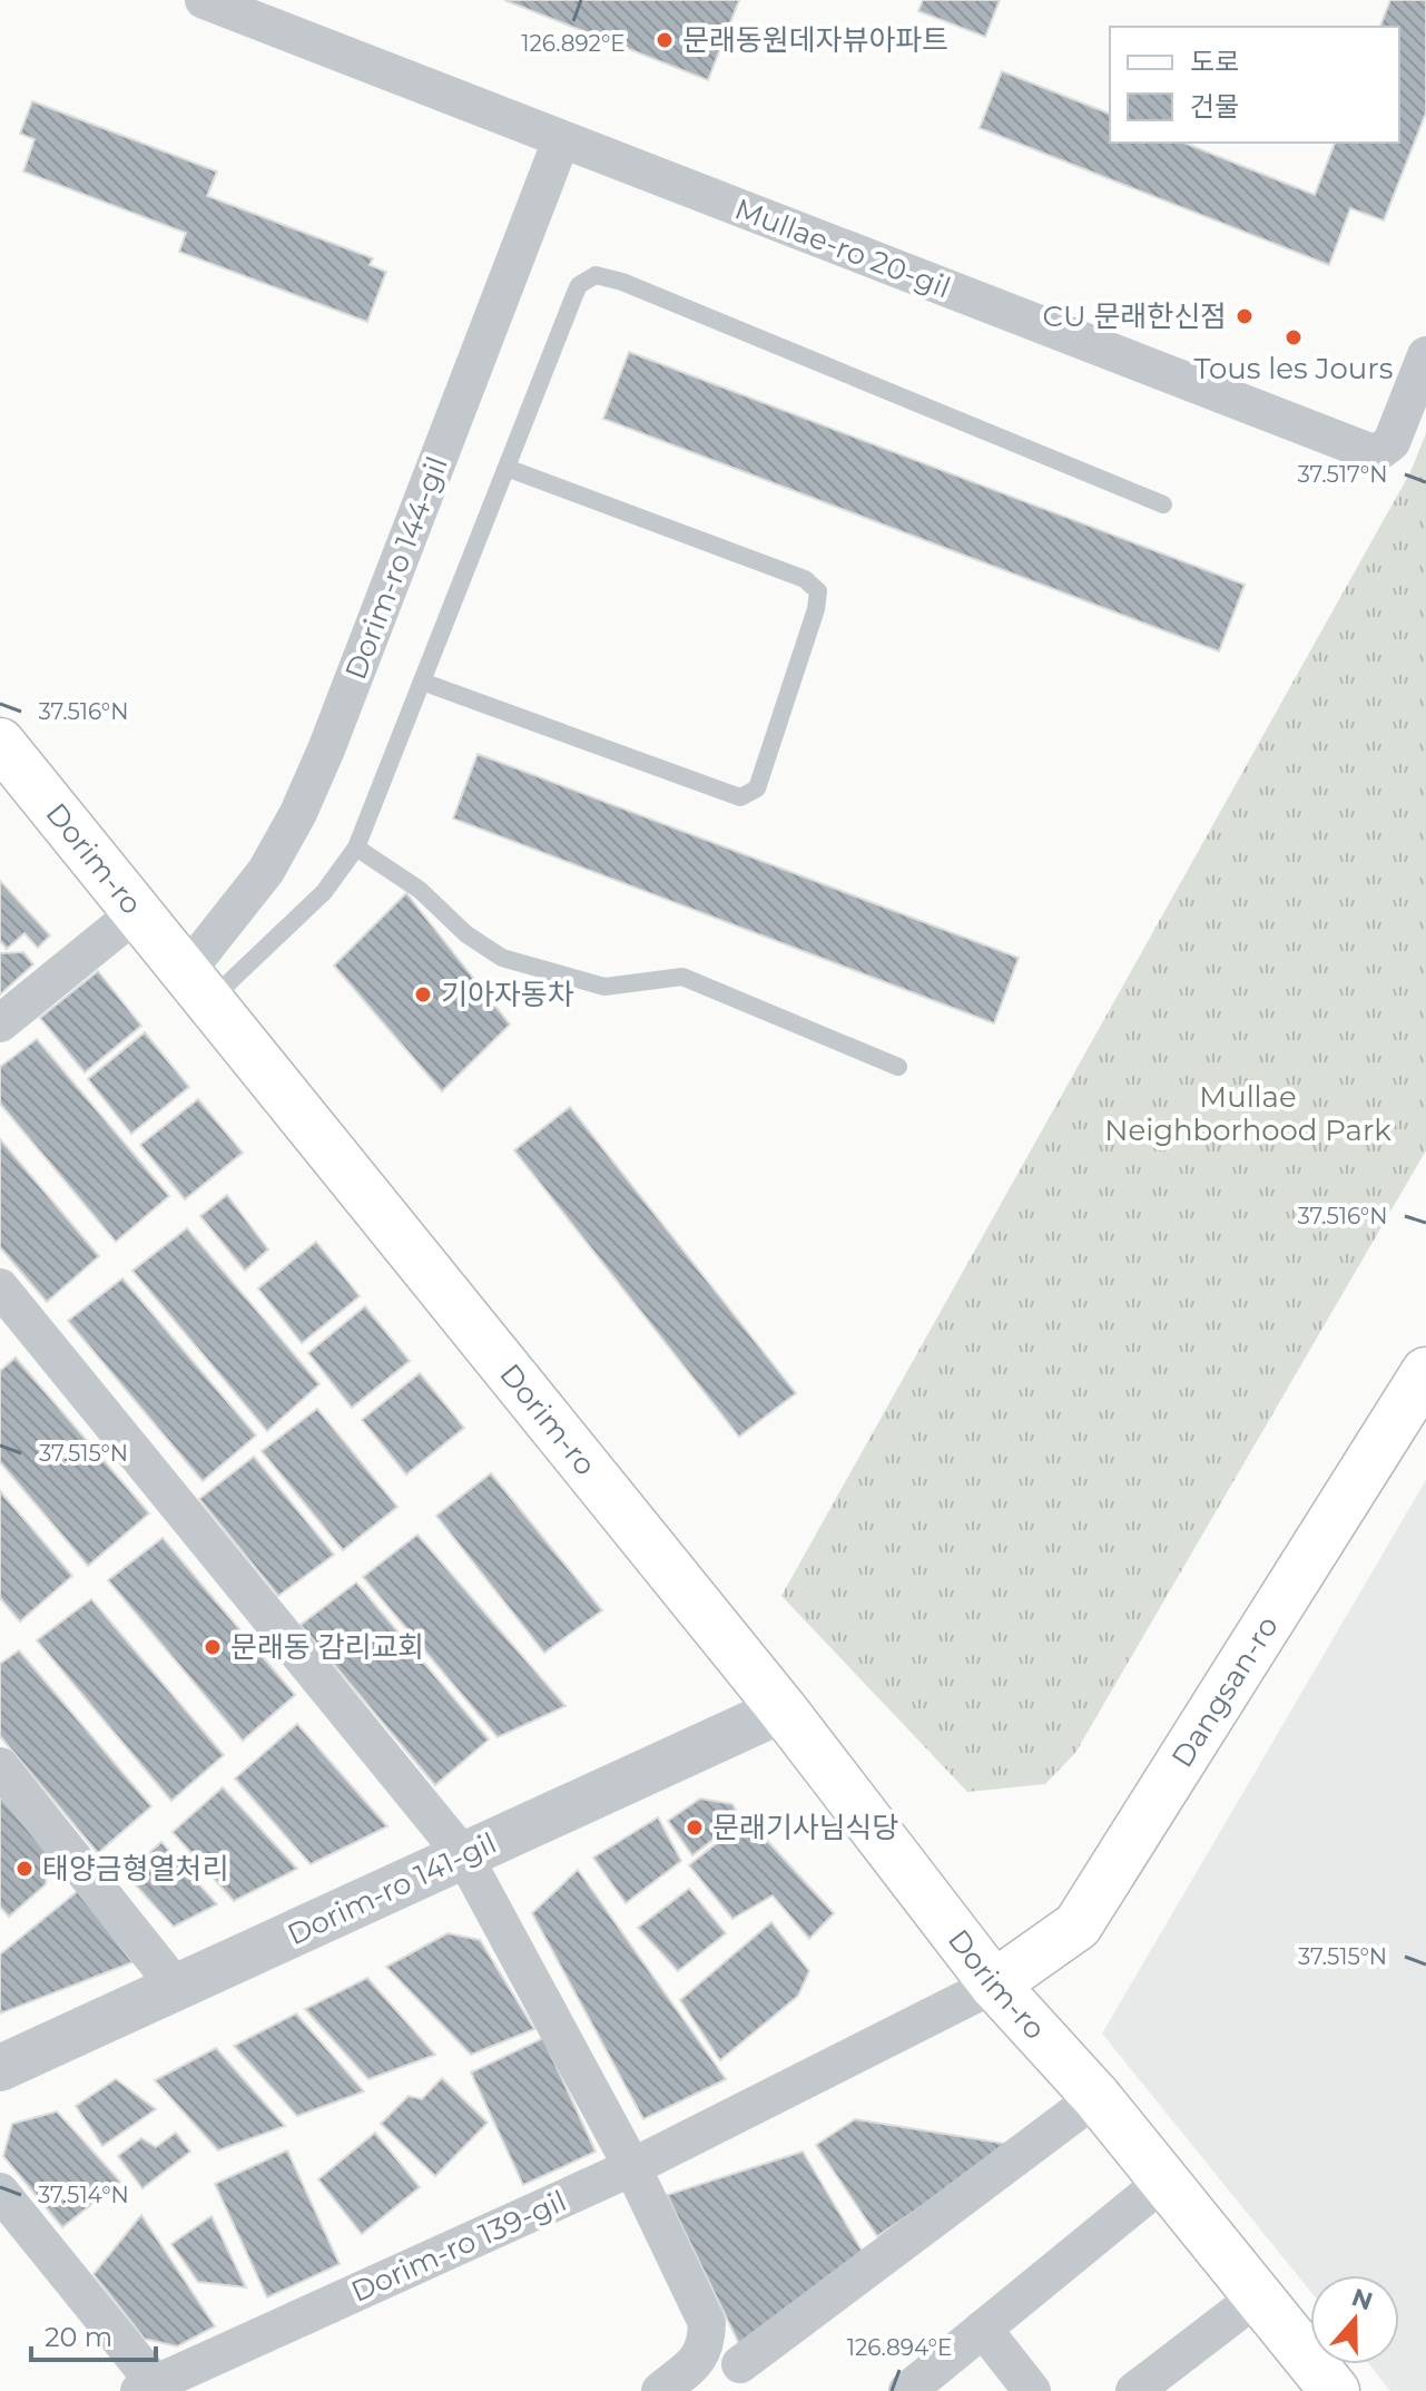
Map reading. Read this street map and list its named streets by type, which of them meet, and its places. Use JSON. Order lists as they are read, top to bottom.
{
  "streets": {
    "main road": ["Dorim-ro", "Dangsan-ro"],
    "street": [
      "Mullae-ro 20-gil",
      "Dorim-ro 144-gil",
      "Dorim-ro 141-gil",
      "Dorim-ro 139-gil"
    ]
  },
  "crossings": [
    ["Mullae-ro 20-gil", "Dorim-ro 144-gil"],
    ["Dorim-ro 144-gil", "Dorim-ro"],
    ["Dorim-ro", "Dangsan-ro"],
    ["Dorim-ro", "Dorim-ro 141-gil"],
    ["Dorim-ro", "Dorim-ro 139-gil"],
    ["Dangsan-ro", "Dorim-ro 139-gil"]
  ],
  "parks": ["Mullae Neighborhood Park"],
  "places": [
    "문래동원데자뷰아파트",
    "CU 문래한신점",
    "Tous les Jours",
    "기아자동차",
    "문래동 감리교회",
    "문래기사님식당",
    "태양금형열처리"
  ],
  "legend": ["도로", "건물"],
  "scale_bar": "20 m",
  "north": "top",
  "coordinates": [
    "126.892°E",
    "37.517°N",
    "37.516°N",
    "37.515°N",
    "37.514°N",
    "126.894°E"
  ]
}
